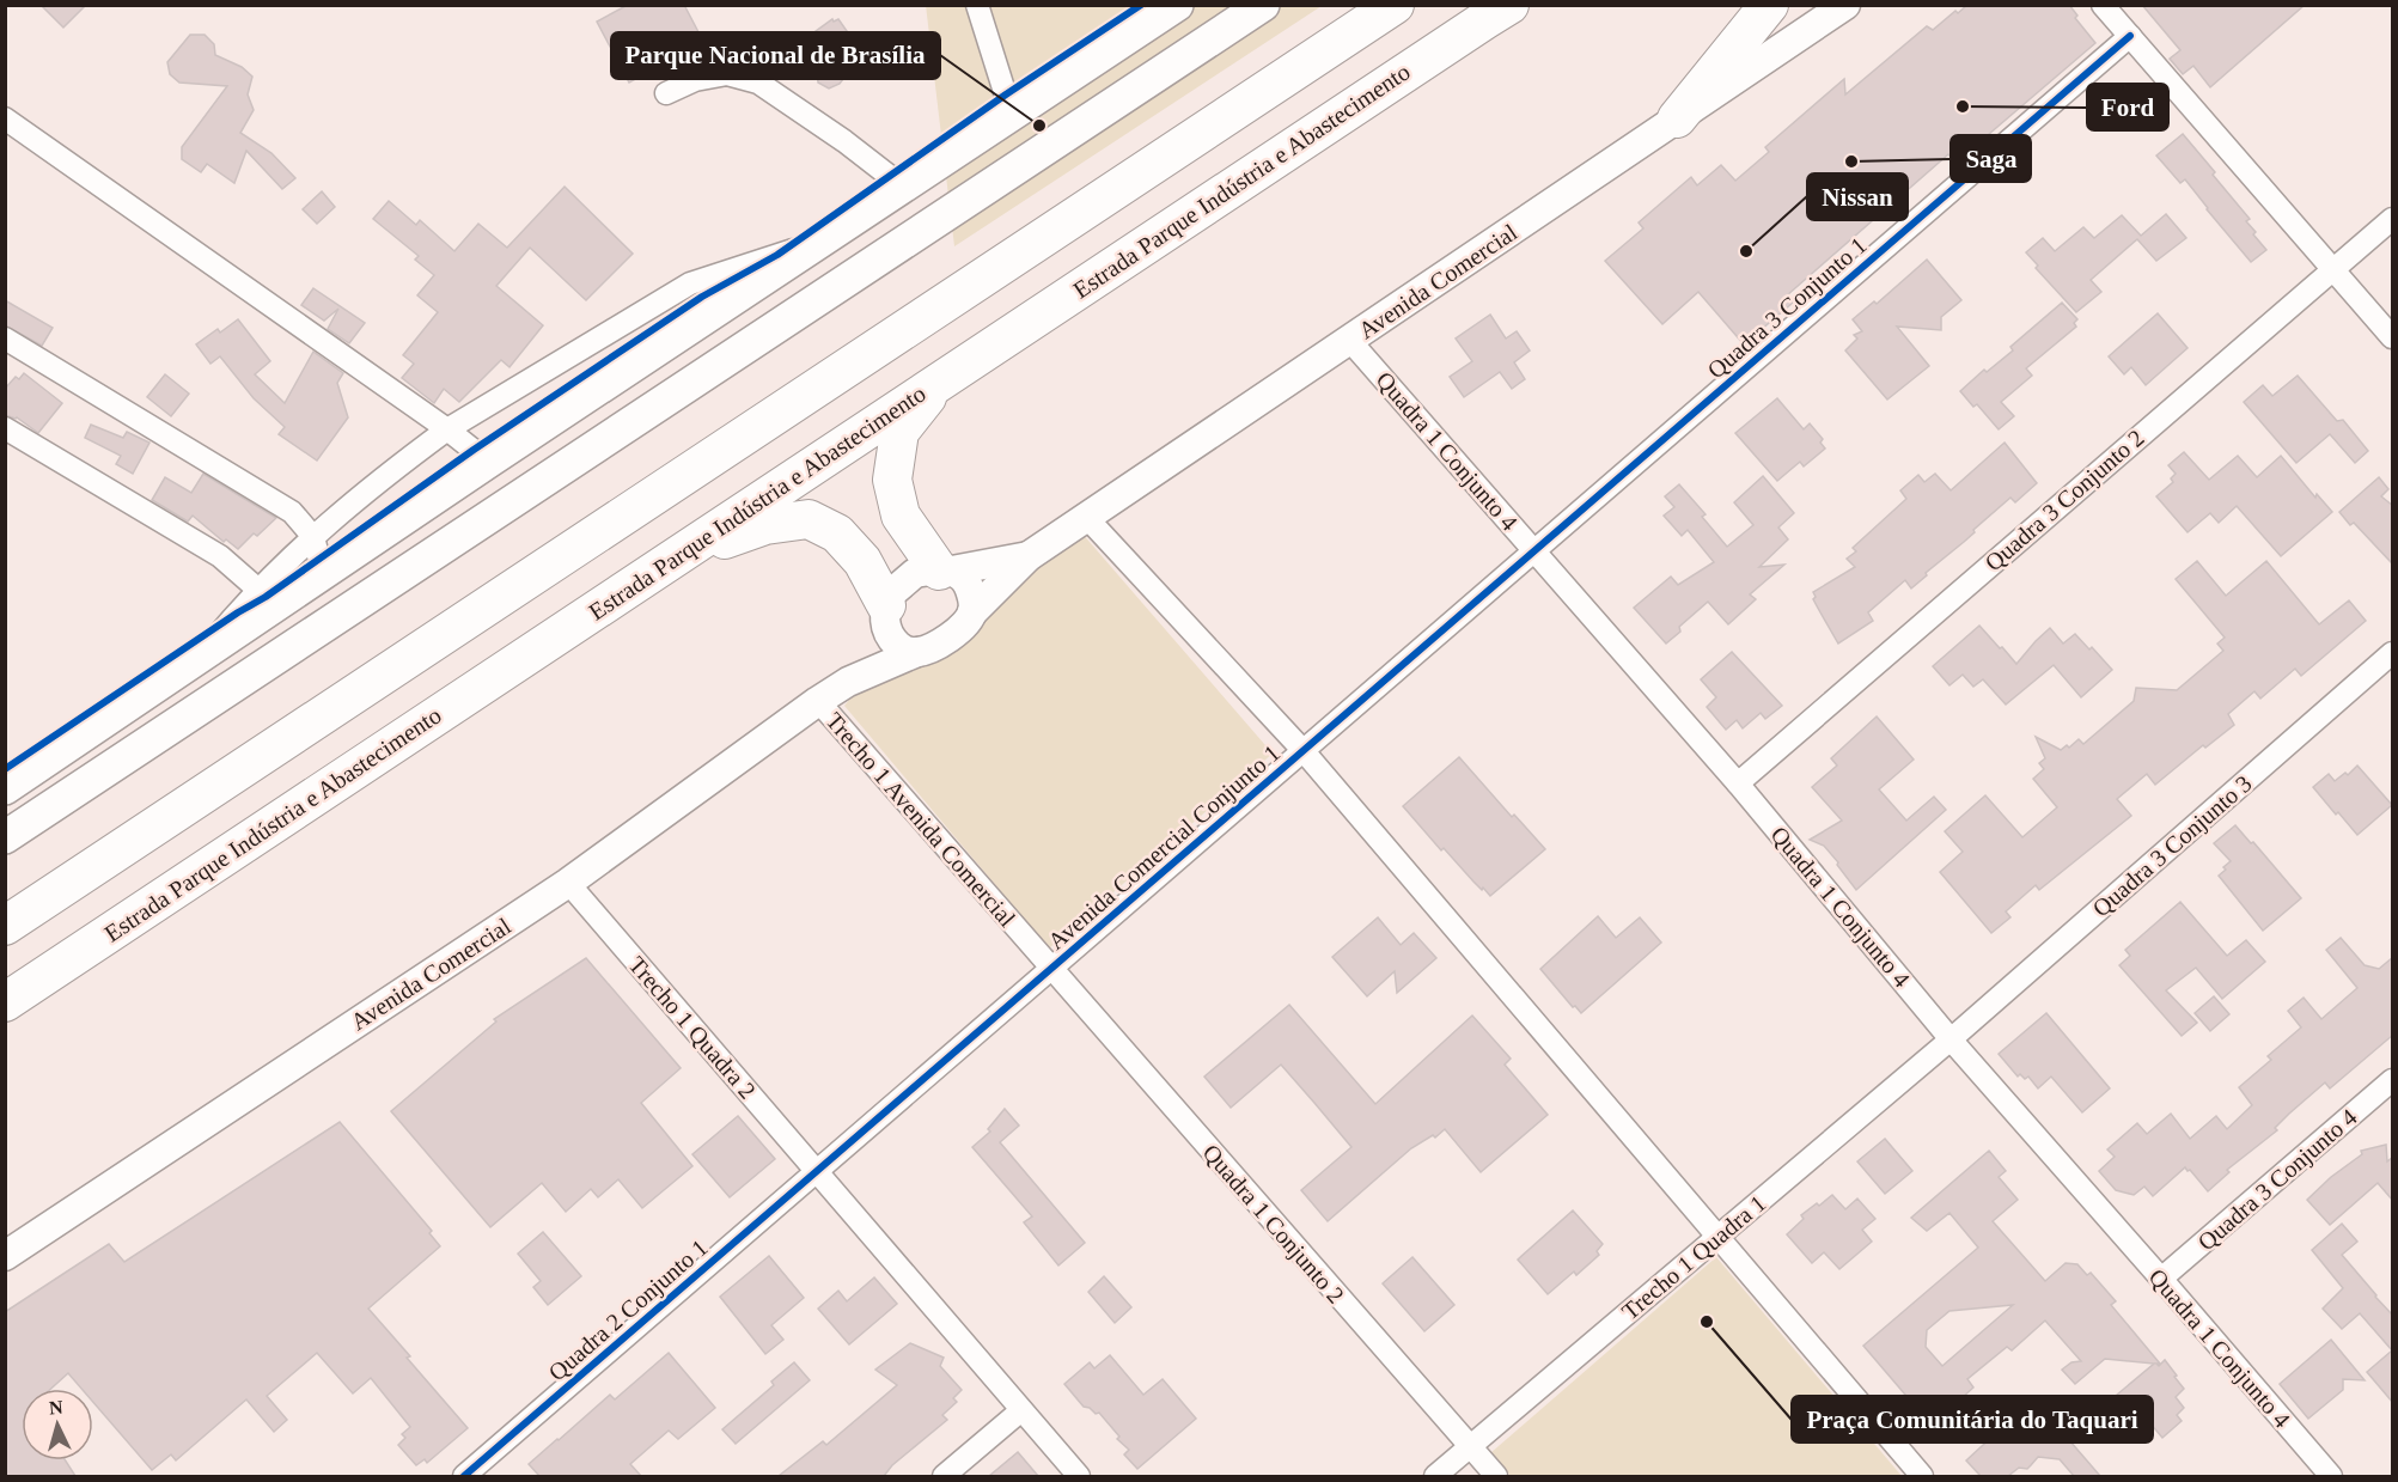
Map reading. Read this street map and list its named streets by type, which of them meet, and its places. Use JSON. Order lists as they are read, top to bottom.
{
  "streets": {
    "highway": ["Estrada Parque Indústria e Abastecimento"],
    "street": [
      "Avenida Comercial",
      "Quadra 3 Conjunto 1",
      "Quadra 1 Conjunto 4",
      "Quadra 3 Conjunto 2",
      "Trecho 1 Avenida Comercial",
      "Quadra 3 Conjunto 3",
      "Avenida Comercial Conjunto 1",
      "Trecho 1 Quadra 2",
      "Quadra 3 Conjunto 4",
      "Quadra 1 Conjunto 2",
      "Trecho 1 Quadra 1",
      "Quadra 2 Conjunto 1"
    ]
  },
  "crossings": [
    ["Avenida Comercial", "Quadra 1 Conjunto 4"],
    ["Avenida Comercial", "Trecho 1 Avenida Comercial"],
    ["Avenida Comercial", "Trecho 1 Quadra 2"],
    ["Quadra 3 Conjunto 1", "Quadra 1 Conjunto 4"],
    ["Quadra 3 Conjunto 1", "Avenida Comercial Conjunto 1"],
    ["Quadra 1 Conjunto 4", "Quadra 3 Conjunto 2"],
    ["Quadra 1 Conjunto 4", "Quadra 3 Conjunto 3"],
    ["Quadra 1 Conjunto 4", "Avenida Comercial Conjunto 1"],
    ["Quadra 1 Conjunto 4", "Quadra 3 Conjunto 4"],
    ["Quadra 1 Conjunto 4", "Trecho 1 Quadra 1"],
    ["Trecho 1 Avenida Comercial", "Avenida Comercial Conjunto 1"],
    ["Trecho 1 Avenida Comercial", "Quadra 1 Conjunto 2"],
    ["Quadra 3 Conjunto 3", "Trecho 1 Quadra 1"],
    ["Avenida Comercial Conjunto 1", "Trecho 1 Quadra 2"],
    ["Avenida Comercial Conjunto 1", "Quadra 1 Conjunto 2"],
    ["Avenida Comercial Conjunto 1", "Quadra 2 Conjunto 1"],
    ["Trecho 1 Quadra 2", "Quadra 2 Conjunto 1"],
    ["Quadra 1 Conjunto 2", "Trecho 1 Quadra 1"]
  ],
  "places": [
    "Ford",
    "Parque Nacional de Brasília",
    "Saga",
    "Nissan",
    "Praça Comunitária do Taquari"
  ],
  "north": "top"
}
